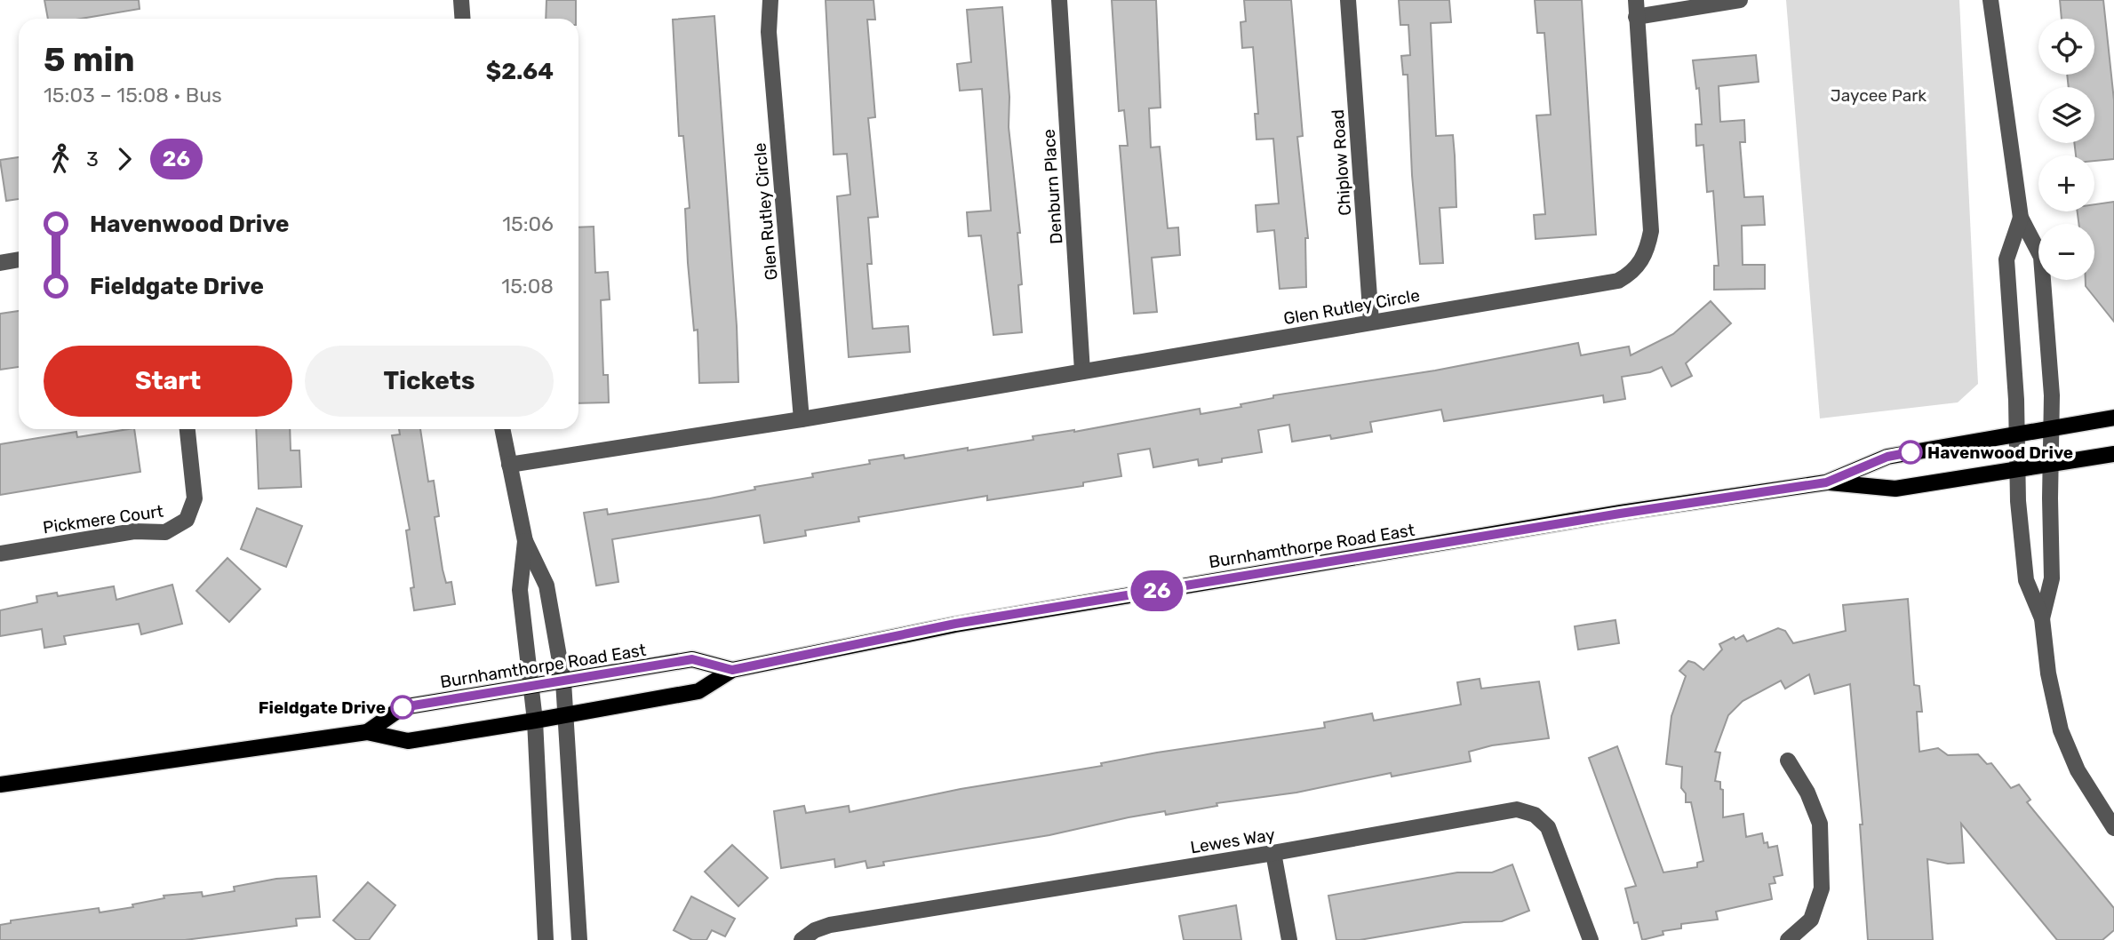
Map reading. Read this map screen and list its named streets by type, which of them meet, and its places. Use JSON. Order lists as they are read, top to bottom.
{
  "streets": {
    "main road": ["Burnhamthorpe Road East"],
    "street": [
      "Chiplow Road",
      "Denburn Place",
      "Glen Rutley Circle",
      "Pickmere Court",
      "Lewes Way"
    ]
  },
  "crossings": [
    ["Chiplow Road", "Glen Rutley Circle"],
    ["Denburn Place", "Glen Rutley Circle"]
  ],
  "parks": ["Jaycee Park"],
  "places": ["Havenwood Drive", "Fieldgate Drive"],
  "lines": ["bus line 26"],
  "page": {
    "on_map": "26",
    "map_buttons": ["+", "−"],
    "heading": ["5 min", "15:03 – 15:08 · Bus", "$2.64"],
    "legs": ["3", "26"],
    "list": [
      {
        "name": "Havenwood Drive",
        "value": "15:06"
      },
      {
        "name": "Fieldgate Drive",
        "value": "15:08"
      }
    ],
    "buttons": ["Start", "Tickets"]
  }
}
